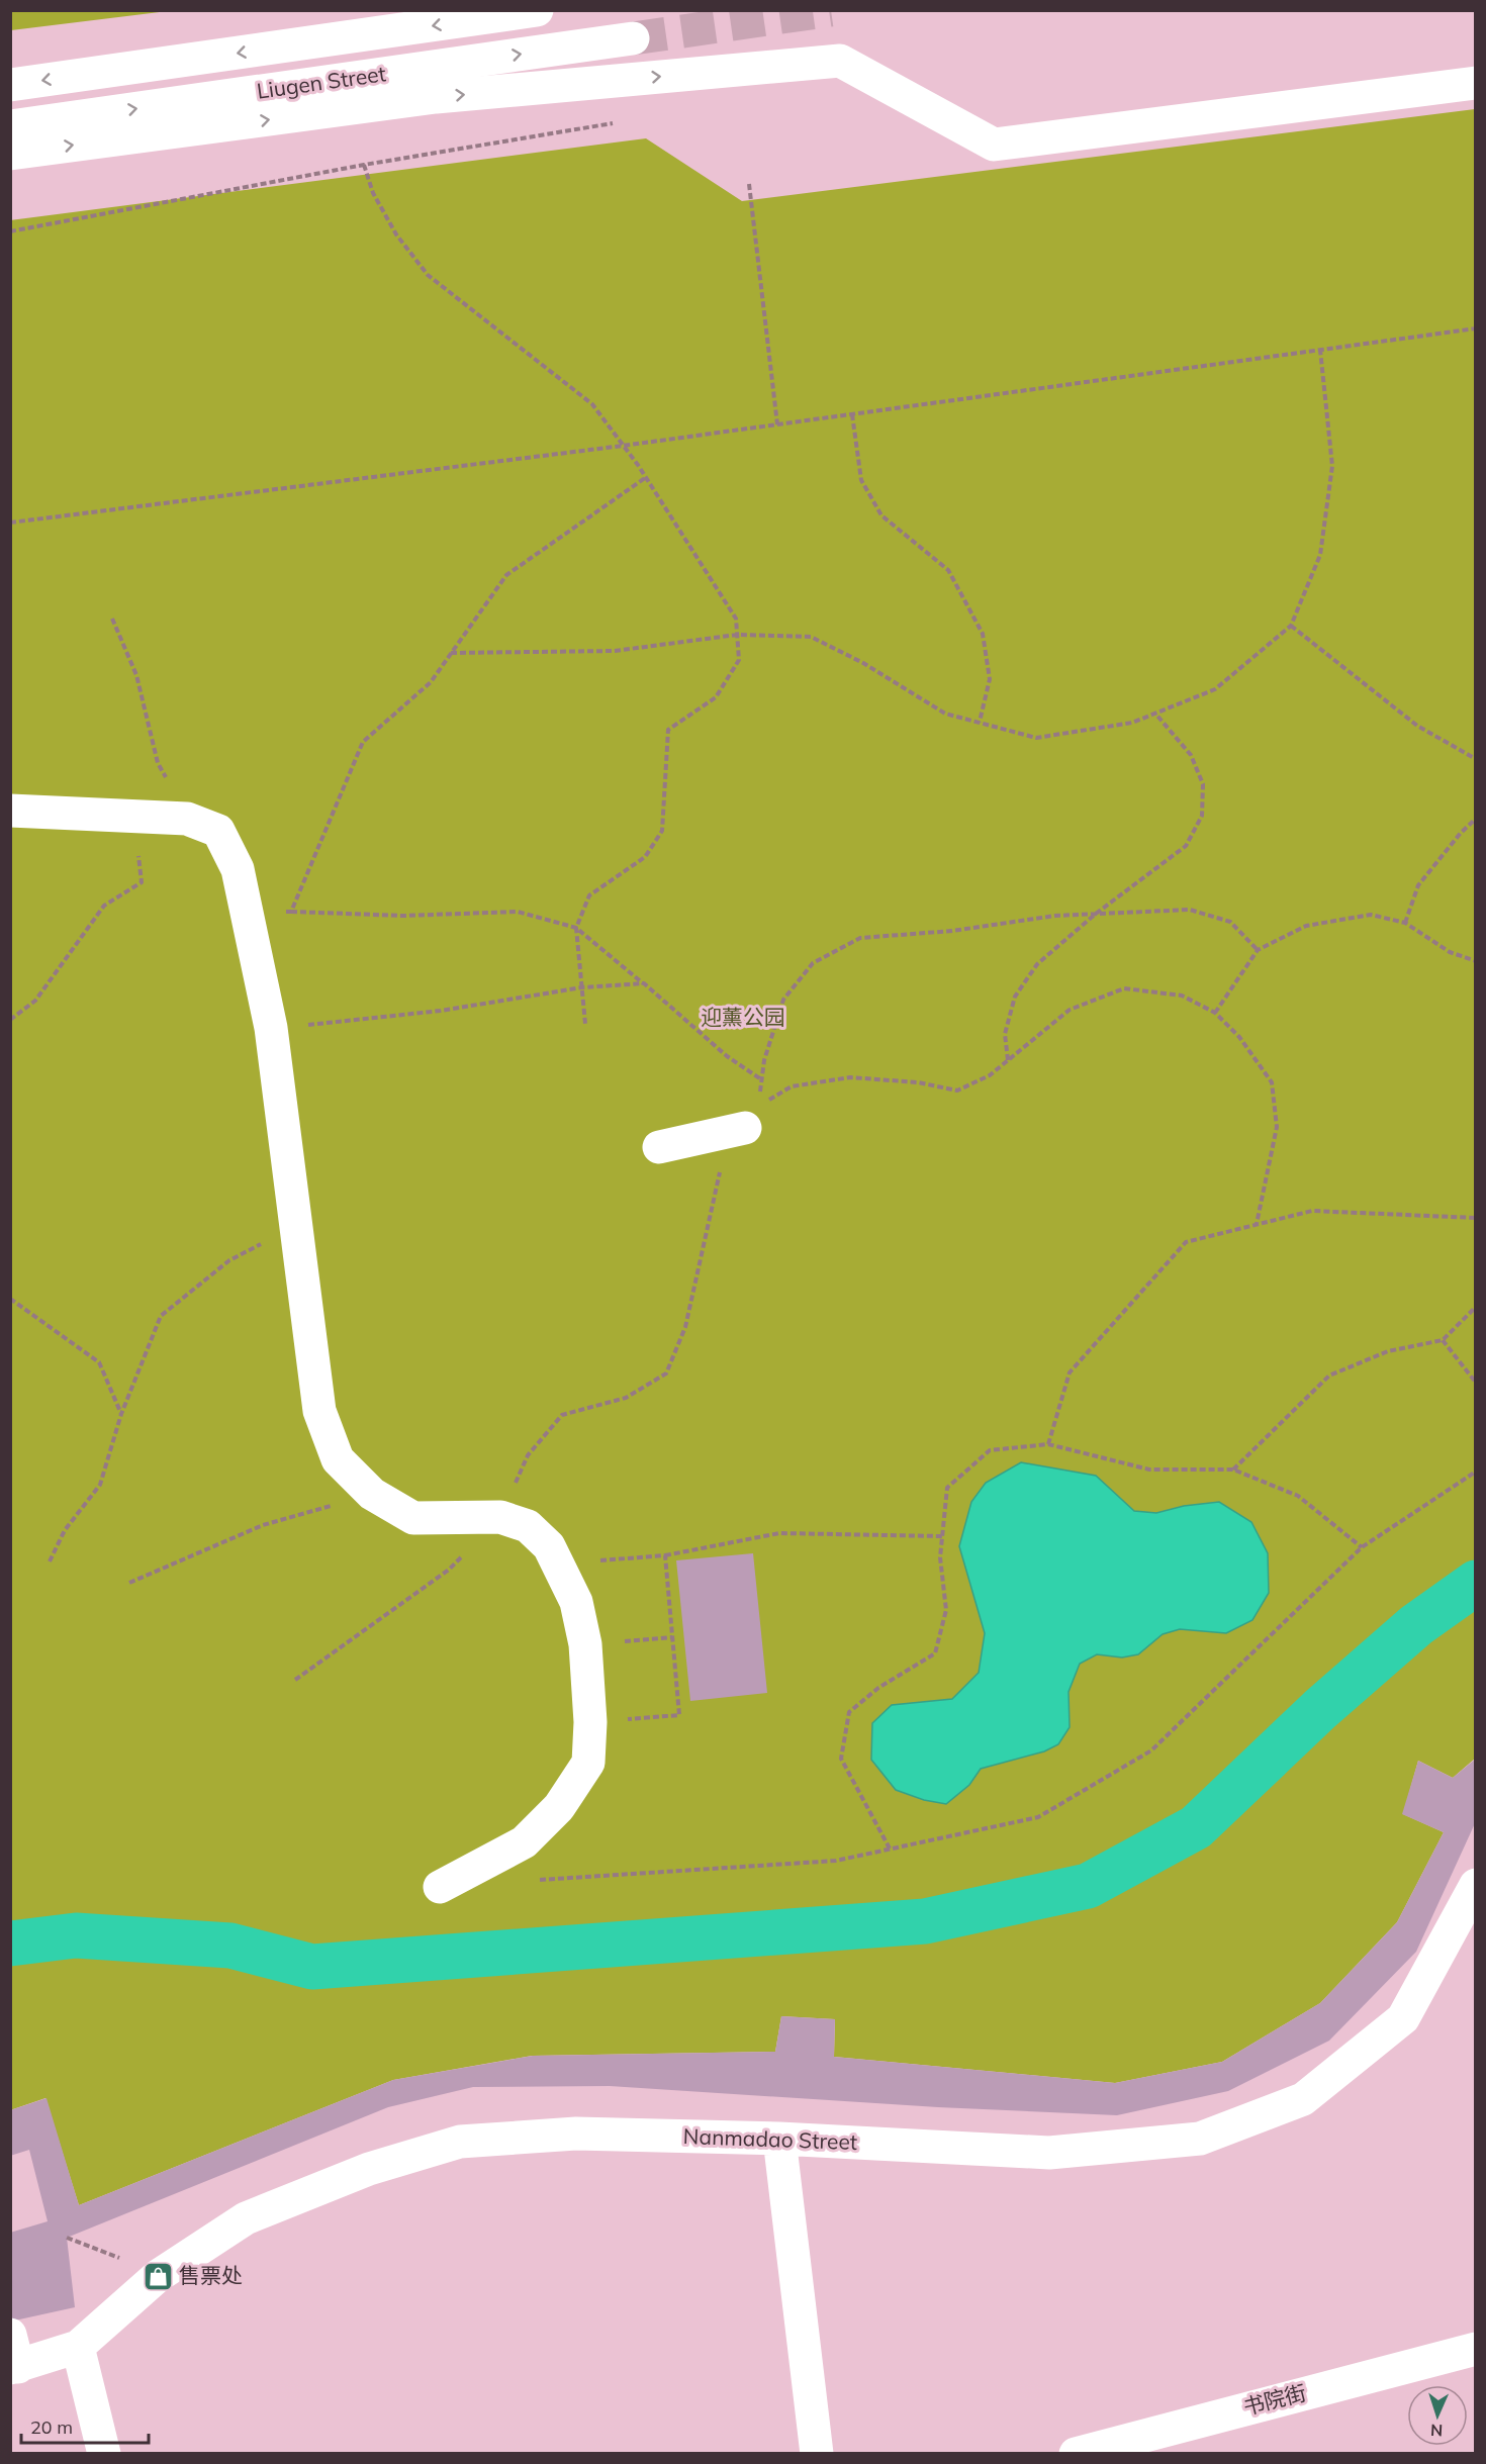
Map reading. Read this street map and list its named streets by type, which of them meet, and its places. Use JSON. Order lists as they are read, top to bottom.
{
  "streets": {
    "street": ["Liugen Street", "Nanmadao Street", "书院街"]
  },
  "parks": ["迎薰公园"],
  "places": {
    "shop": ["售票处"]
  },
  "scale_bar": "20 m",
  "north": "bottom"
}
